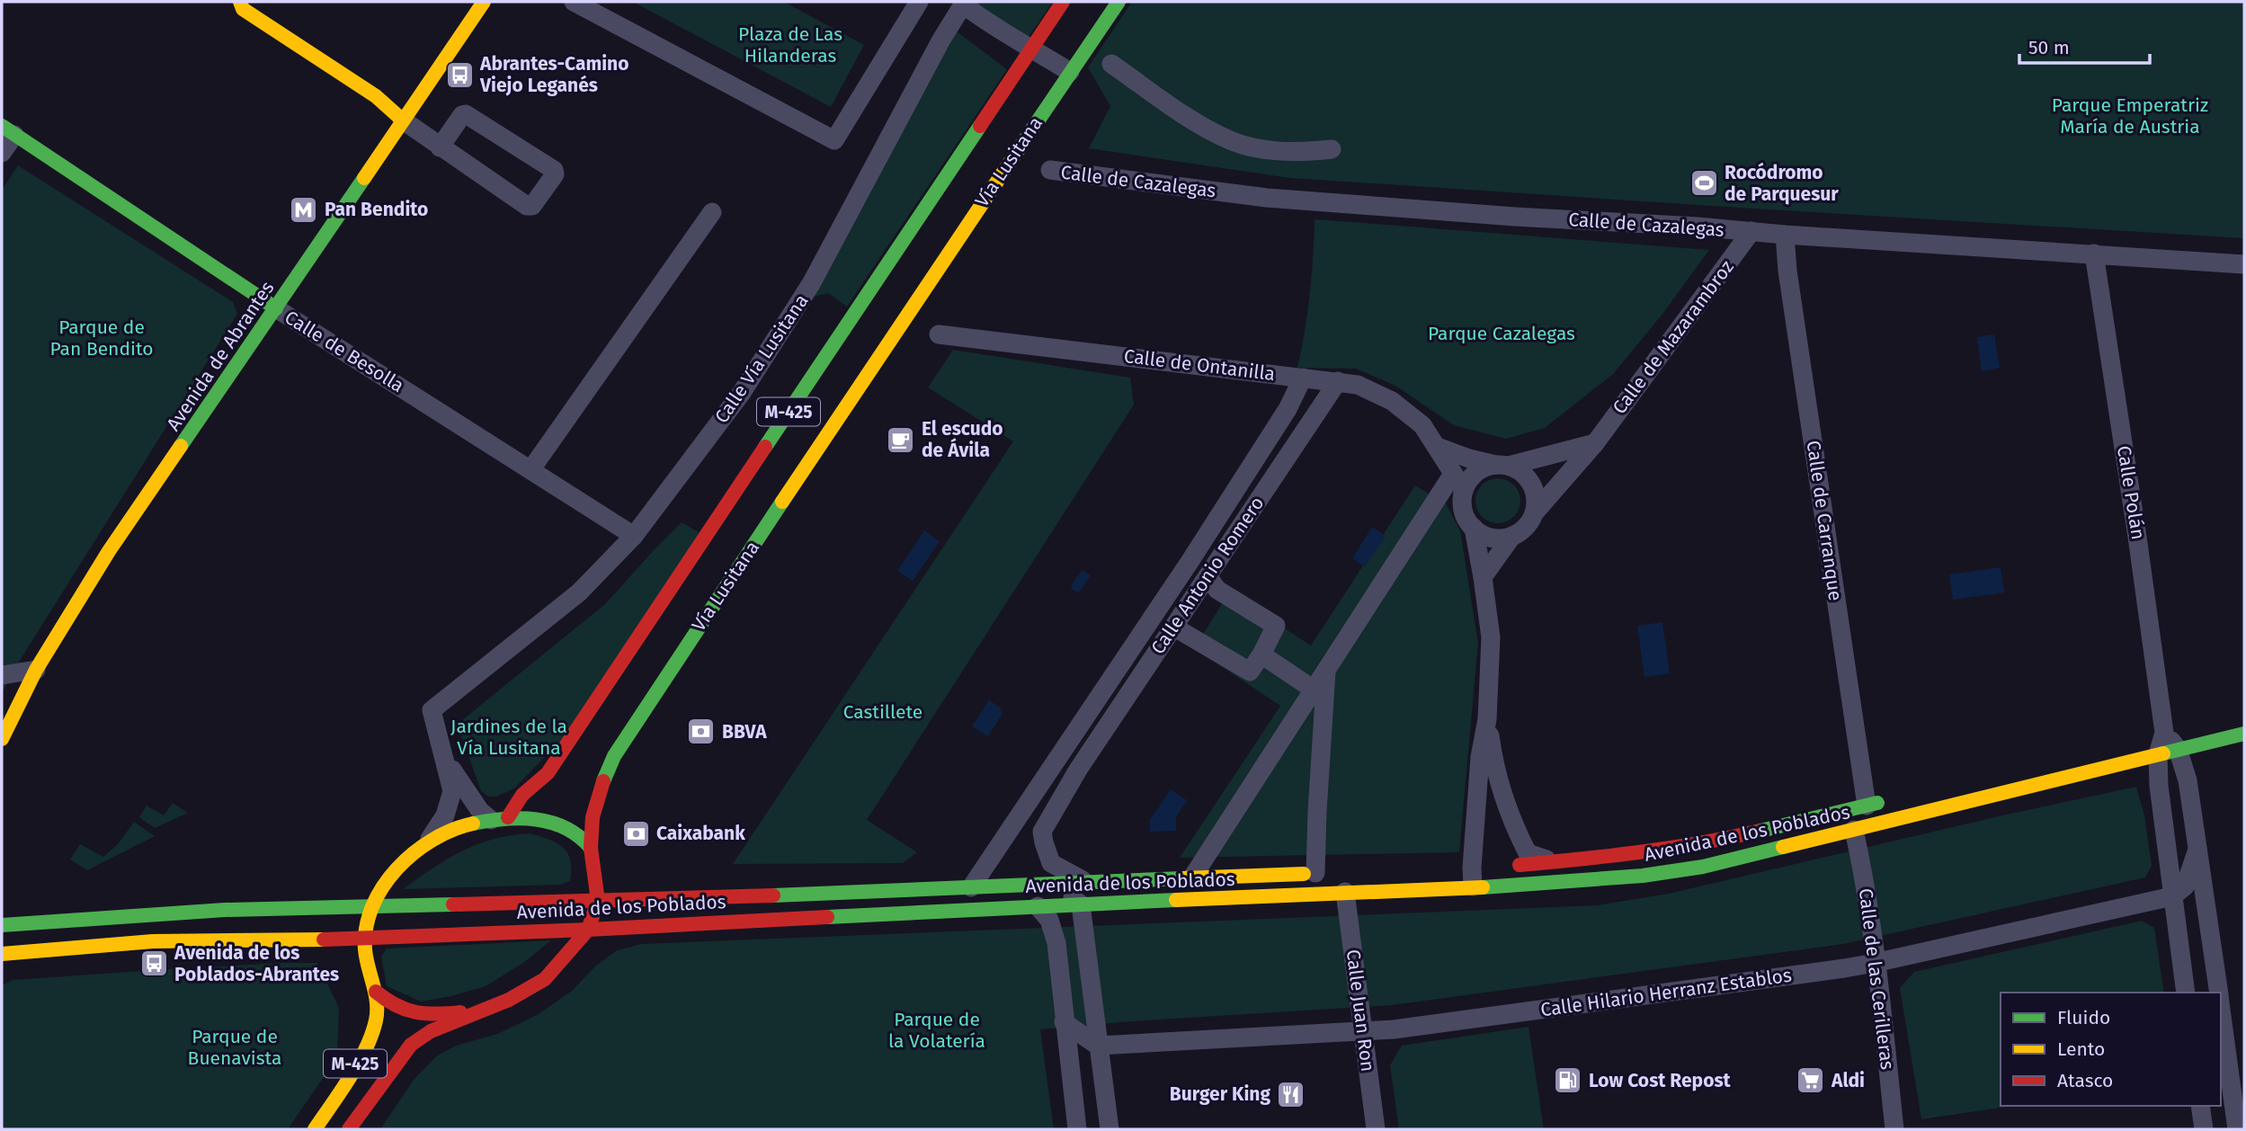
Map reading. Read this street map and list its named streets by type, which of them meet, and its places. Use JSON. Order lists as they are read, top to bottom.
{
  "streets": {
    "main road": [
      "Vía Lusitana",
      "Calle de Besolla",
      "Avenida de Abrantes",
      "M-425",
      "Avenida de los Poblados"
    ],
    "street": [
      "Calle de Cazalegas",
      "Calle de Mazarambroz",
      "Calle Vía Lusitana",
      "Calle de Ontanilla",
      "Calle Polán",
      "Calle de Carranque",
      "Calle Antonio Romero",
      "Calle de las Cerilleras",
      "Calle Hilario Herranz Establos",
      "Calle Juan Ron"
    ]
  },
  "crossings": [
    ["Vía Lusitana", "Calle Vía Lusitana"],
    ["Vía Lusitana", "M-425"],
    ["Vía Lusitana", "Avenida de los Poblados"],
    ["Calle de Cazalegas", "Calle de Mazarambroz"],
    ["Calle de Cazalegas", "Calle Polán"],
    ["Calle de Cazalegas", "Calle de Carranque"],
    ["Calle de Mazarambroz", "Calle de Ontanilla"],
    ["Calle de Besolla", "Avenida de Abrantes"],
    ["Calle de Besolla", "Calle Vía Lusitana"],
    ["Calle Vía Lusitana", "M-425"],
    ["Calle de Ontanilla", "Calle Antonio Romero"],
    ["M-425", "Avenida de los Poblados"],
    ["Calle de Carranque", "Avenida de los Poblados"],
    ["Calle Antonio Romero", "Avenida de los Poblados"],
    ["Avenida de los Poblados", "Calle de las Cerilleras"],
    ["Avenida de los Poblados", "Calle Juan Ron"],
    ["Calle de las Cerilleras", "Calle Hilario Herranz Establos"],
    ["Calle Hilario Herranz Establos", "Calle Juan Ron"]
  ],
  "parks": [
    "Plaza de Las Hilanderas",
    "Parque Emperatriz María de Austria",
    "Parque de Pan Bendito",
    "Parque Cazalegas",
    "Castillete",
    "Jardines de la Vía Lusitana",
    "Parque de la Volatería",
    "Parque de Buenavista"
  ],
  "places": {
    "bus stop": ["Abrantes-Camino Viejo Leganés", "Avenida de los Poblados-Abrantes"],
    "sports": ["Rocódromo de Parquesur"],
    "metro station": ["Pan Bendito"],
    "cafe": ["El escudo de Ávila"],
    "bank": ["BBVA", "Caixabank"],
    "fuel station": ["Low Cost Repost"],
    "supermarket": ["Aldi"],
    "restaurant": ["Burger King"]
  },
  "legend": ["Fluido", "Lento", "Atasco"],
  "scale_bar": "50 m"
}
